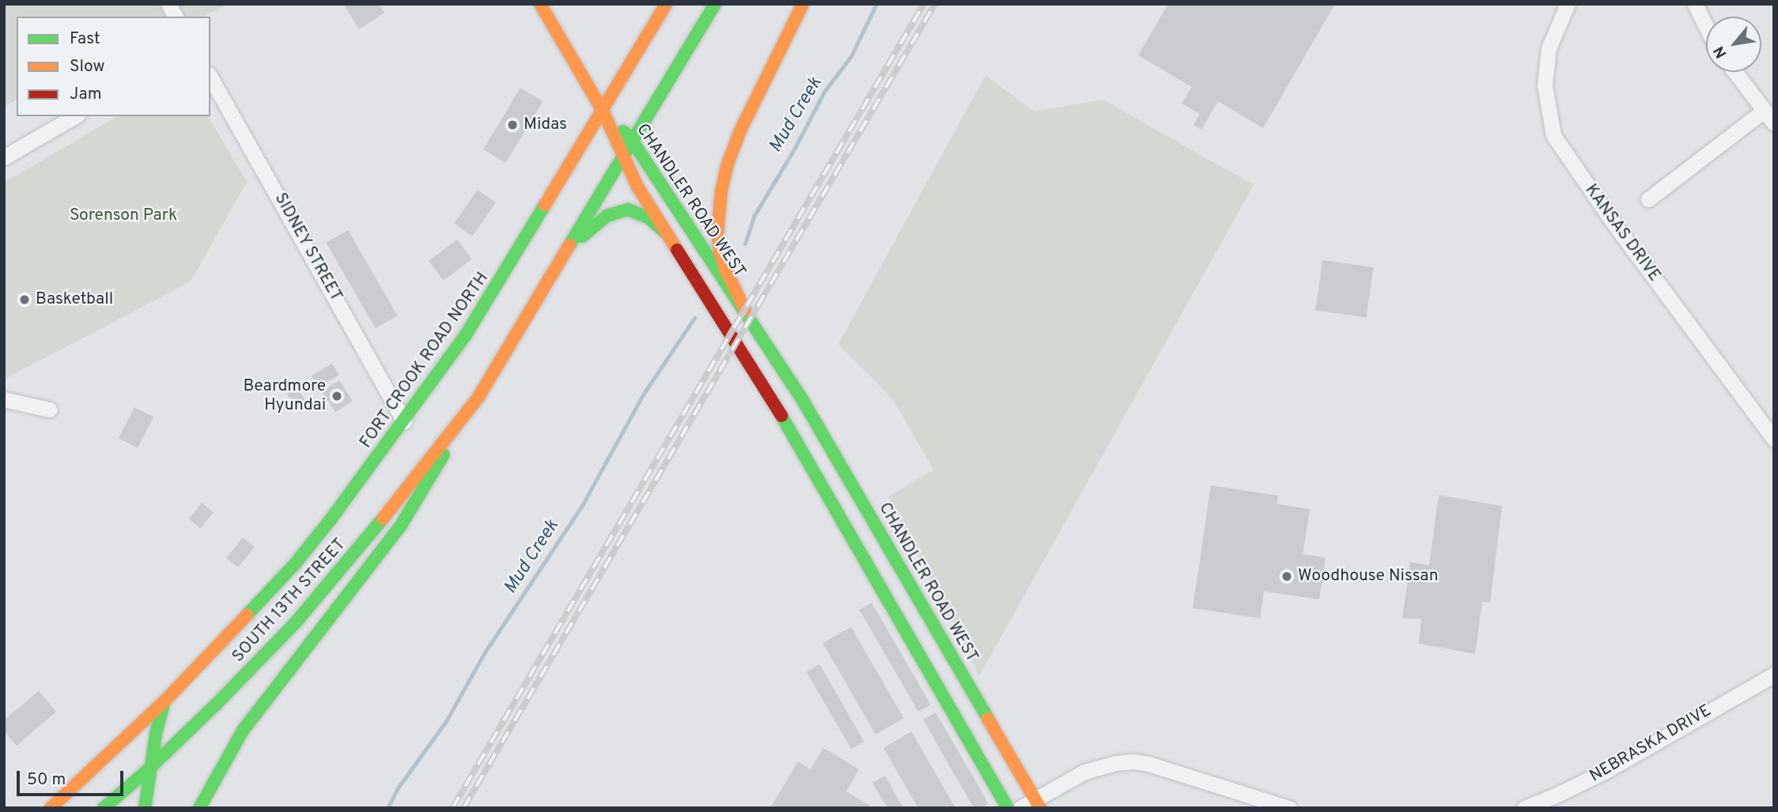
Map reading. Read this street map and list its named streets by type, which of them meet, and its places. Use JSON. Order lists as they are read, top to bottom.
{
  "streets": {
    "main road": ["CHANDLER ROAD WEST", "FORT CROOK ROAD NORTH", "SOUTH 13TH STREET"],
    "street": ["KANSAS DRIVE", "SIDNEY STREET", "NEBRASKA DRIVE"]
  },
  "crossings": [
    ["CHANDLER ROAD WEST", "FORT CROOK ROAD NORTH"],
    ["SIDNEY STREET", "FORT CROOK ROAD NORTH"]
  ],
  "water": ["Mud Creek"],
  "parks": ["Sorenson Park"],
  "places": [
    "Midas",
    "Basketball",
    "Beardmore Hyundai",
    "Woodhouse Nissan"
  ],
  "legend": ["Fast", "Slow", "Jam"],
  "scale_bar": "50 m",
  "north": "bottom left"
}
